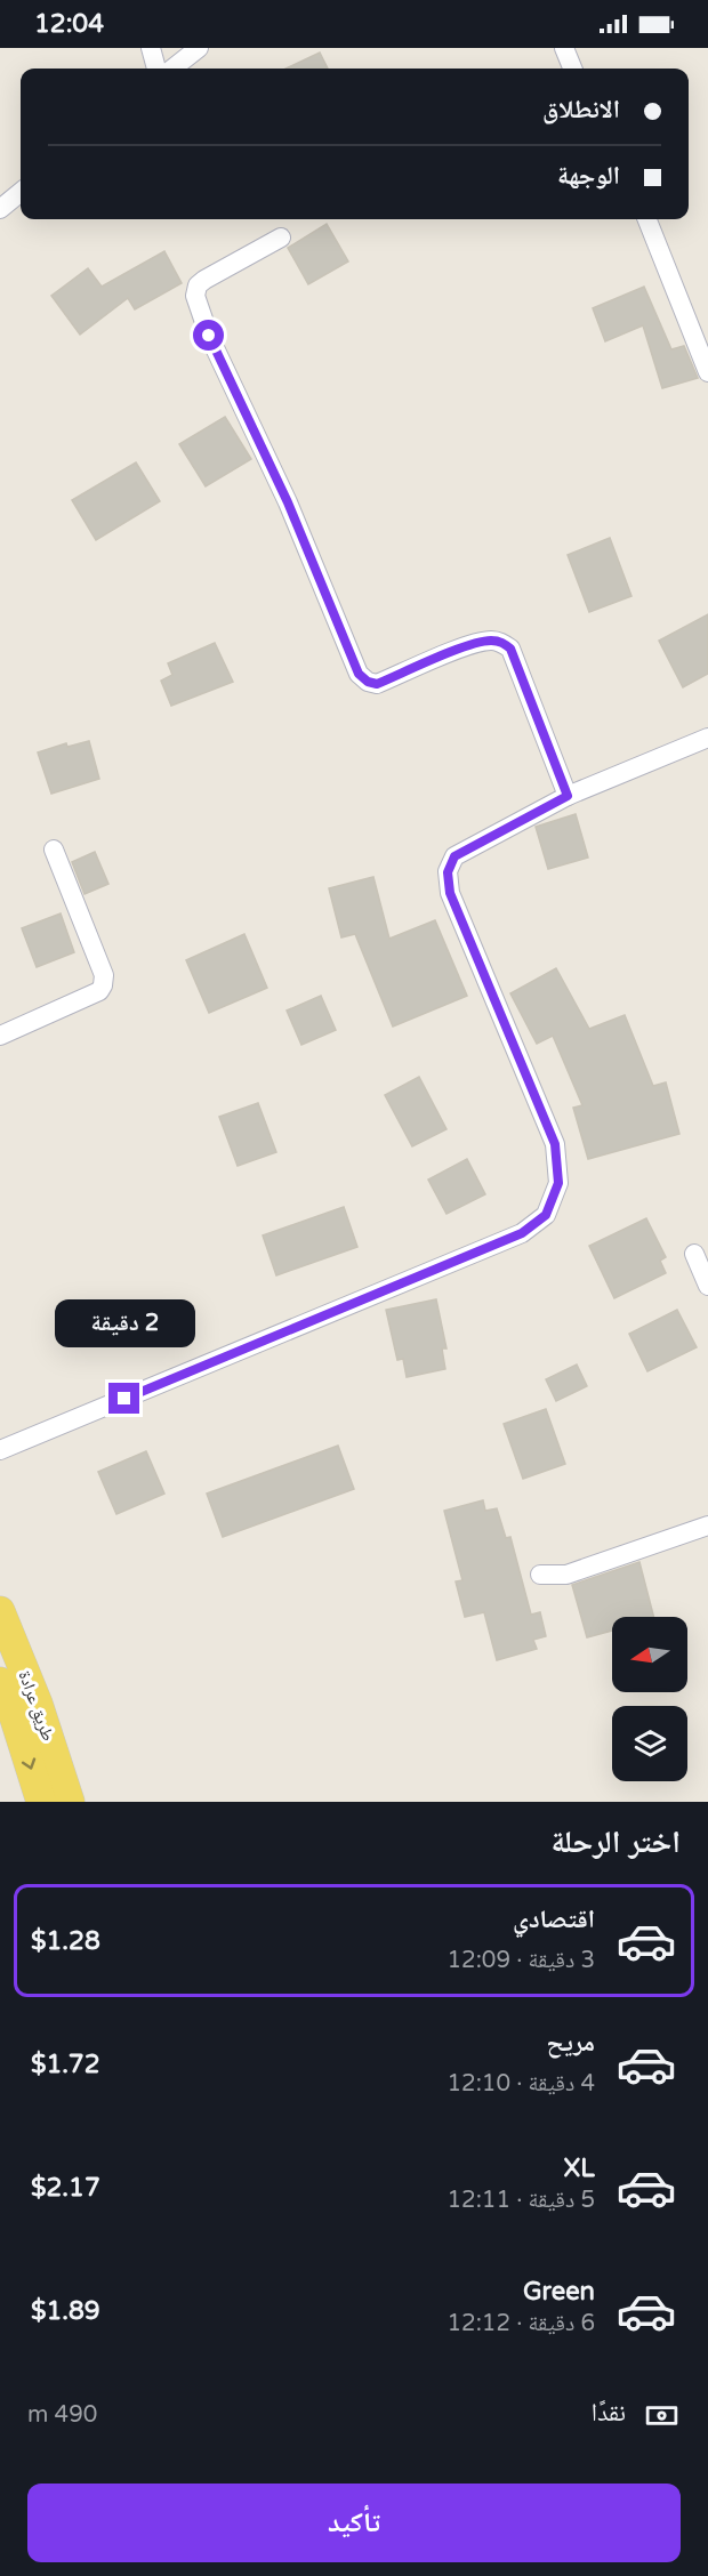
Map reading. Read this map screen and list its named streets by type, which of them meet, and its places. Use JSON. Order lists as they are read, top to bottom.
{
  "streets": {
    "main road": ["طريق عرادة"]
  },
  "north": "left",
  "page": {
    "status": "12:04",
    "banner": ["الانطلاق", "الوجهة"],
    "bubble": "2 دقيقة",
    "heading": "اختر الرحلة",
    "list": [
      {
        "name": "اقتصادي",
        "note": "3 دقيقة · 12:09",
        "value": "$1.28"
      },
      {
        "name": "مريح",
        "note": "4 دقيقة · 12:10",
        "value": "$1.72"
      },
      {
        "name": "XL",
        "note": "5 دقيقة · 12:11",
        "value": "$2.17"
      },
      {
        "name": "Green",
        "note": "6 دقيقة · 12:12",
        "value": "$1.89"
      }
    ],
    "pay": ["نقدًا", "490 m"],
    "buttons": "تأكيد"
  }
}
